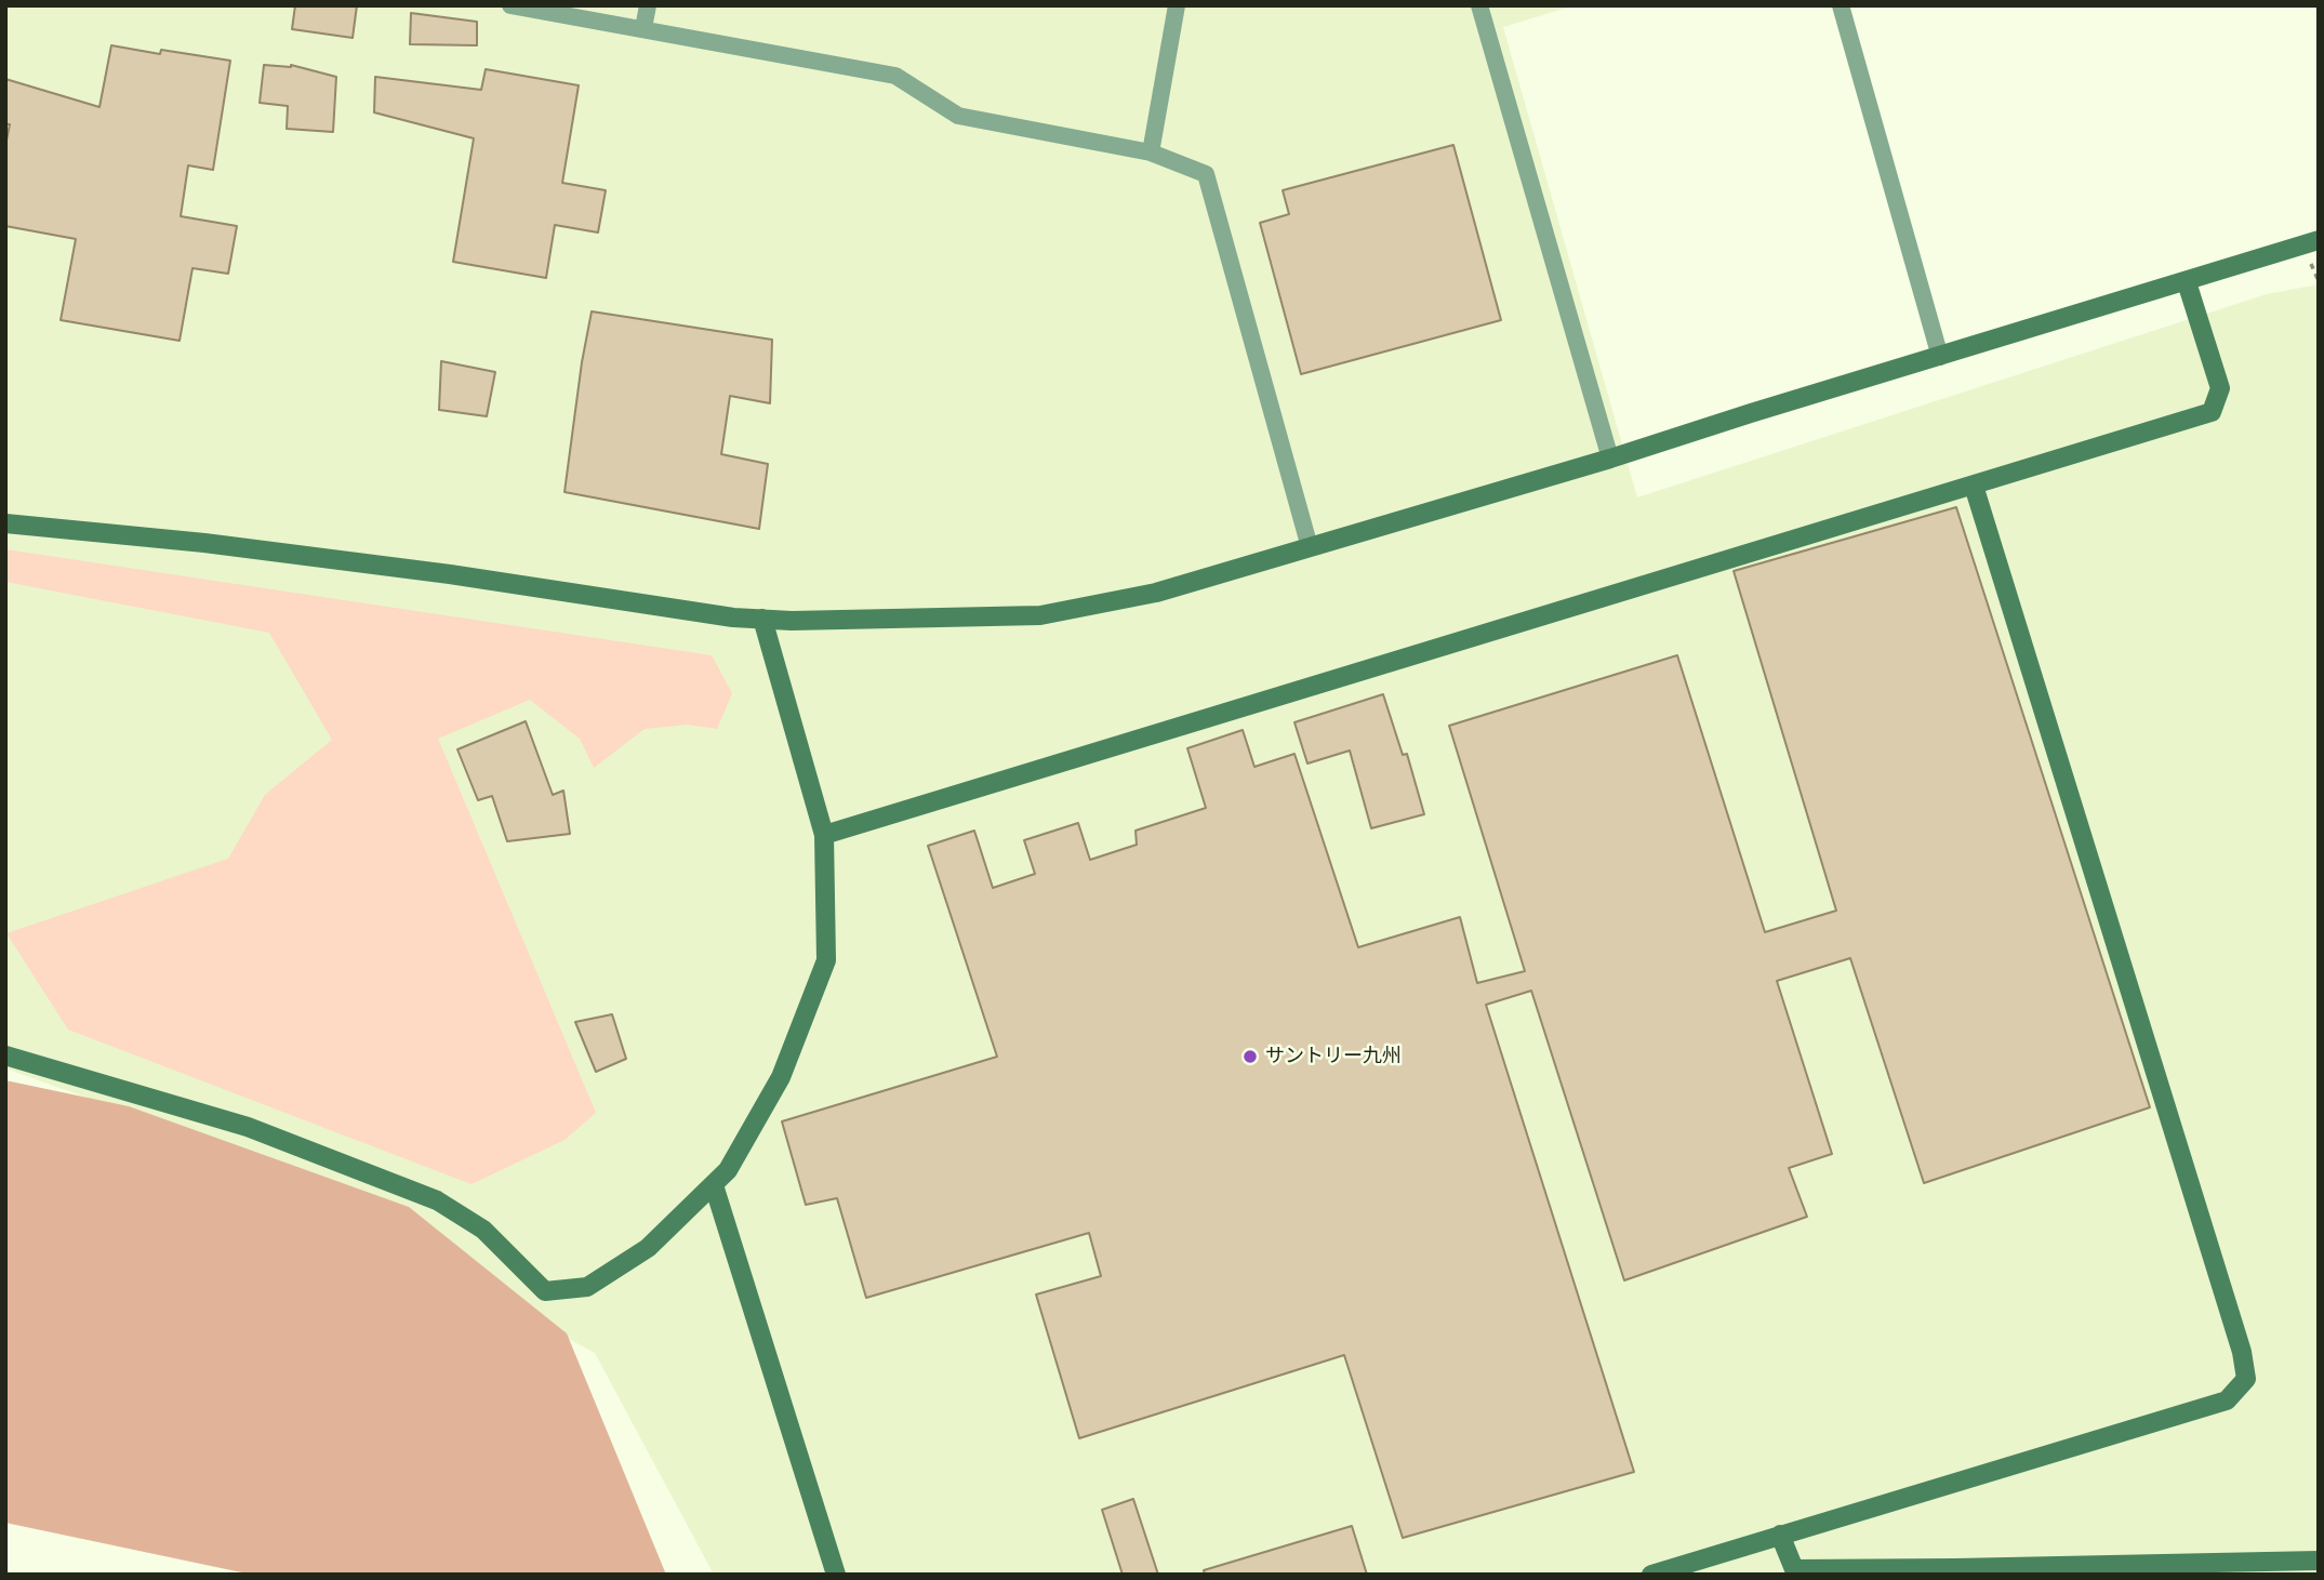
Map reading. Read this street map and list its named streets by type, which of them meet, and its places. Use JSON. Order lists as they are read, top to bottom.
{
  "places": ["サントリー九州"]
}
